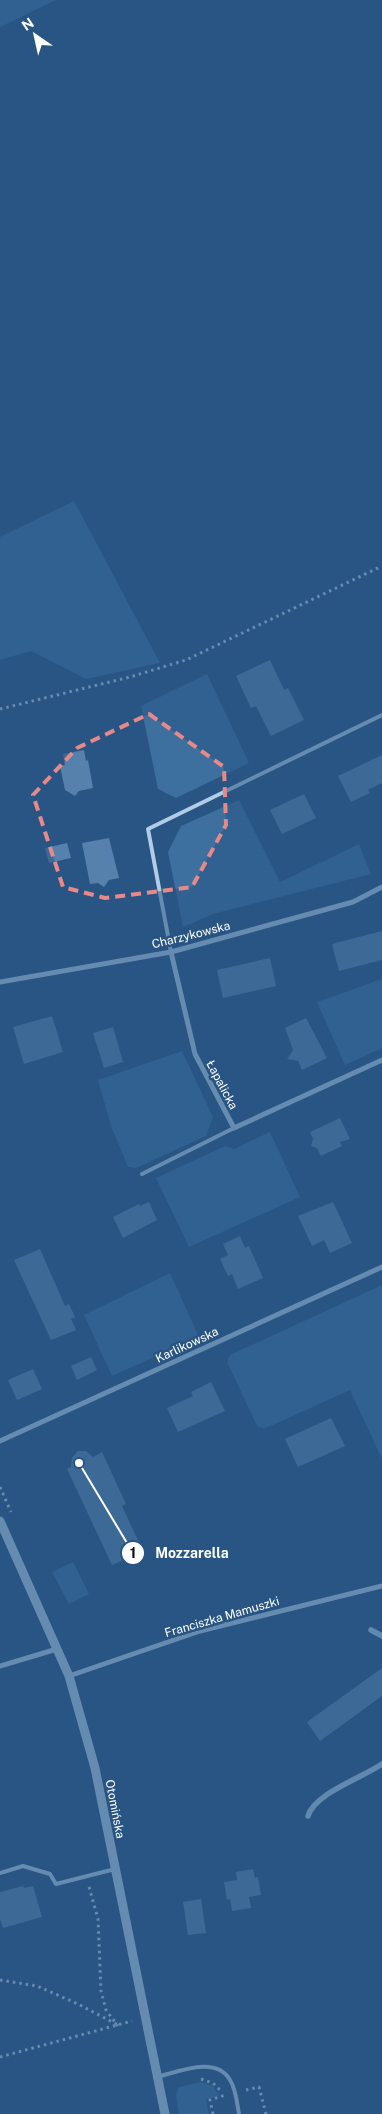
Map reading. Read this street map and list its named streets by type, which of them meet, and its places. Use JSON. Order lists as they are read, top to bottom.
{
  "streets": {
    "street": [
      "Charzykowska",
      "Łapalicka",
      "Karlikowska",
      "Franciszka Mamuszki",
      "Otomińska"
    ]
  },
  "crossings": [
    ["Charzykowska", "Łapalicka"],
    ["Franciszka Mamuszki", "Otomińska"]
  ],
  "places": ["Mozzarella"],
  "north": "top left"
}
